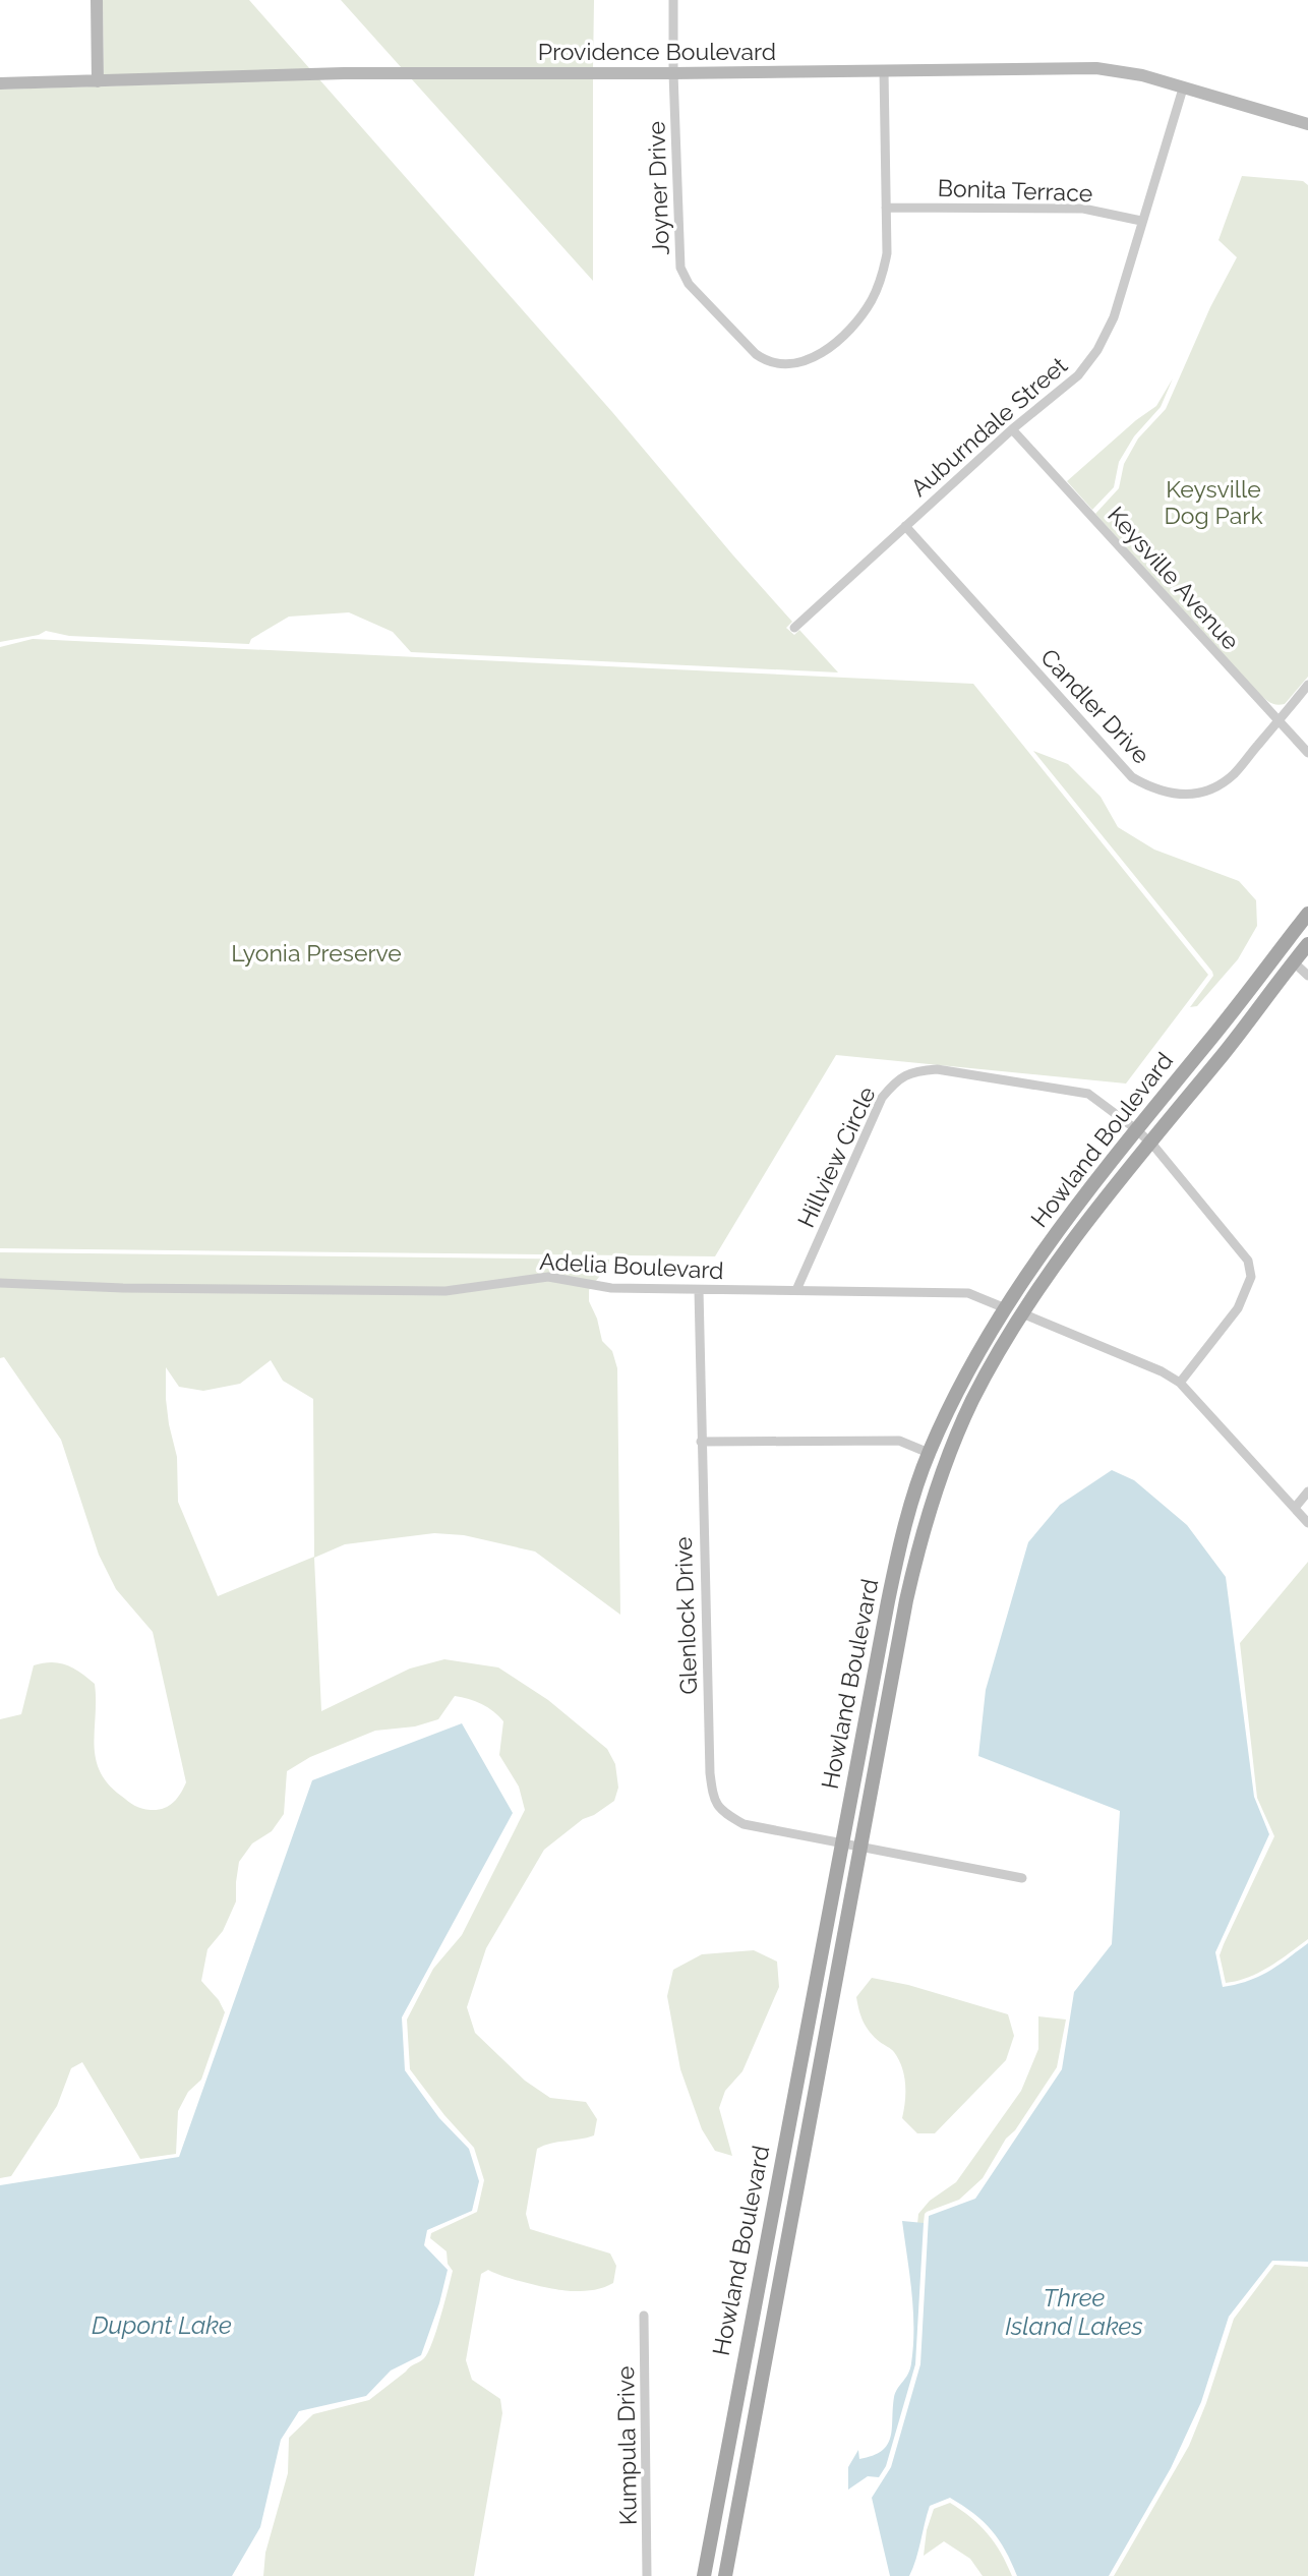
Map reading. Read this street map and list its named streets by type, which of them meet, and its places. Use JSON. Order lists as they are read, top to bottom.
{
  "streets": {
    "main road": ["Providence Boulevard", "Howland Boulevard"],
    "street": [
      "Joyner Drive",
      "Bonita Terrace",
      "Auburndale Street",
      "Keysville Avenue",
      "Candler Drive",
      "Hillview Circle",
      "Adelia Boulevard",
      "Glenlock Drive",
      "Kumpula Drive"
    ]
  },
  "crossings": [
    ["Providence Boulevard", "Joyner Drive"],
    ["Providence Boulevard", "Auburndale Street"],
    ["Joyner Drive", "Bonita Terrace"],
    ["Bonita Terrace", "Auburndale Street"],
    ["Auburndale Street", "Keysville Avenue"],
    ["Auburndale Street", "Candler Drive"],
    ["Keysville Avenue", "Candler Drive"],
    ["Howland Boulevard", "Hillview Circle"],
    ["Howland Boulevard", "Adelia Boulevard"],
    ["Howland Boulevard", "Glenlock Drive"],
    ["Hillview Circle", "Adelia Boulevard"],
    ["Adelia Boulevard", "Glenlock Drive"]
  ],
  "water": ["Three Island Lakes", "Dupont Lake"],
  "parks": ["Keysville Dog Park", "Lyonia Preserve"]
}
